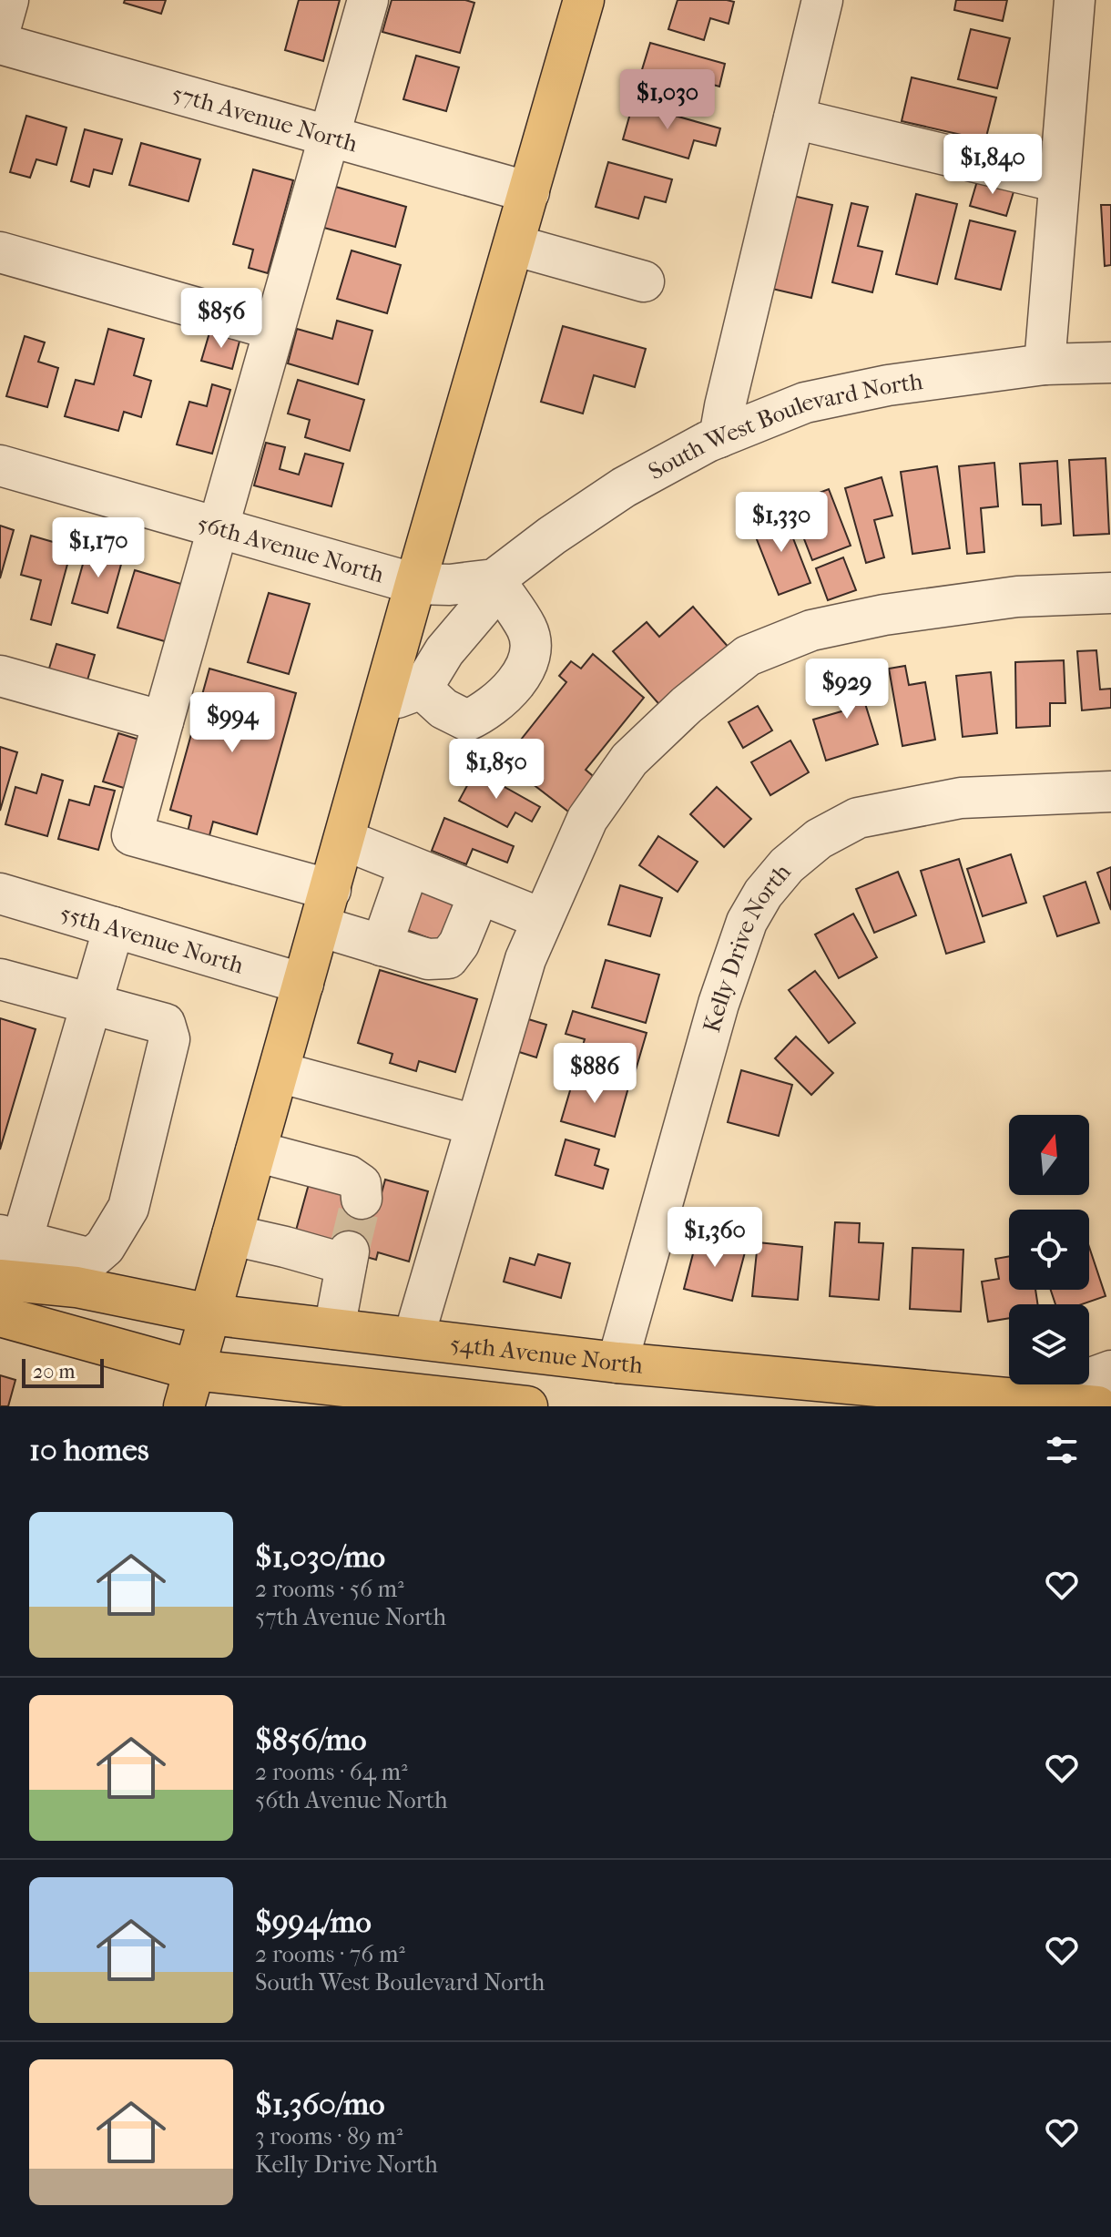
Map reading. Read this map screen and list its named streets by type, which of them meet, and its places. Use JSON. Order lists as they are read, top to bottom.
{
  "streets": {
    "main road": ["54th Avenue North"],
    "street": [
      "57th Avenue North",
      "South West Boulevard North",
      "56th Avenue North",
      "55th Avenue North",
      "Kelly Drive North"
    ]
  },
  "crossings": [
    ["Kelly Drive North", "54th Avenue North"]
  ],
  "scale_bar": "20 m",
  "north": "top",
  "page": {
    "price": [
      "$1,030",
      "$1,840",
      "$856",
      "$1,330",
      "$1,170",
      "$929",
      "$994",
      "$1,850",
      "$886",
      "$1,360"
    ],
    "scale": "20 m",
    "heading": "10 homes",
    "list": [
      {
        "name": "$1,030/mo",
        "note": "2 rooms · 56 m² · 57th Avenue North"
      },
      {
        "name": "$856/mo",
        "note": "2 rooms · 64 m² · 56th Avenue North"
      },
      {
        "name": "$994/mo",
        "note": "2 rooms · 76 m² · South West Boulevard North"
      },
      {
        "name": "$1,360/mo",
        "note": "3 rooms · 89 m² · Kelly Drive North"
      }
    ]
  }
}
